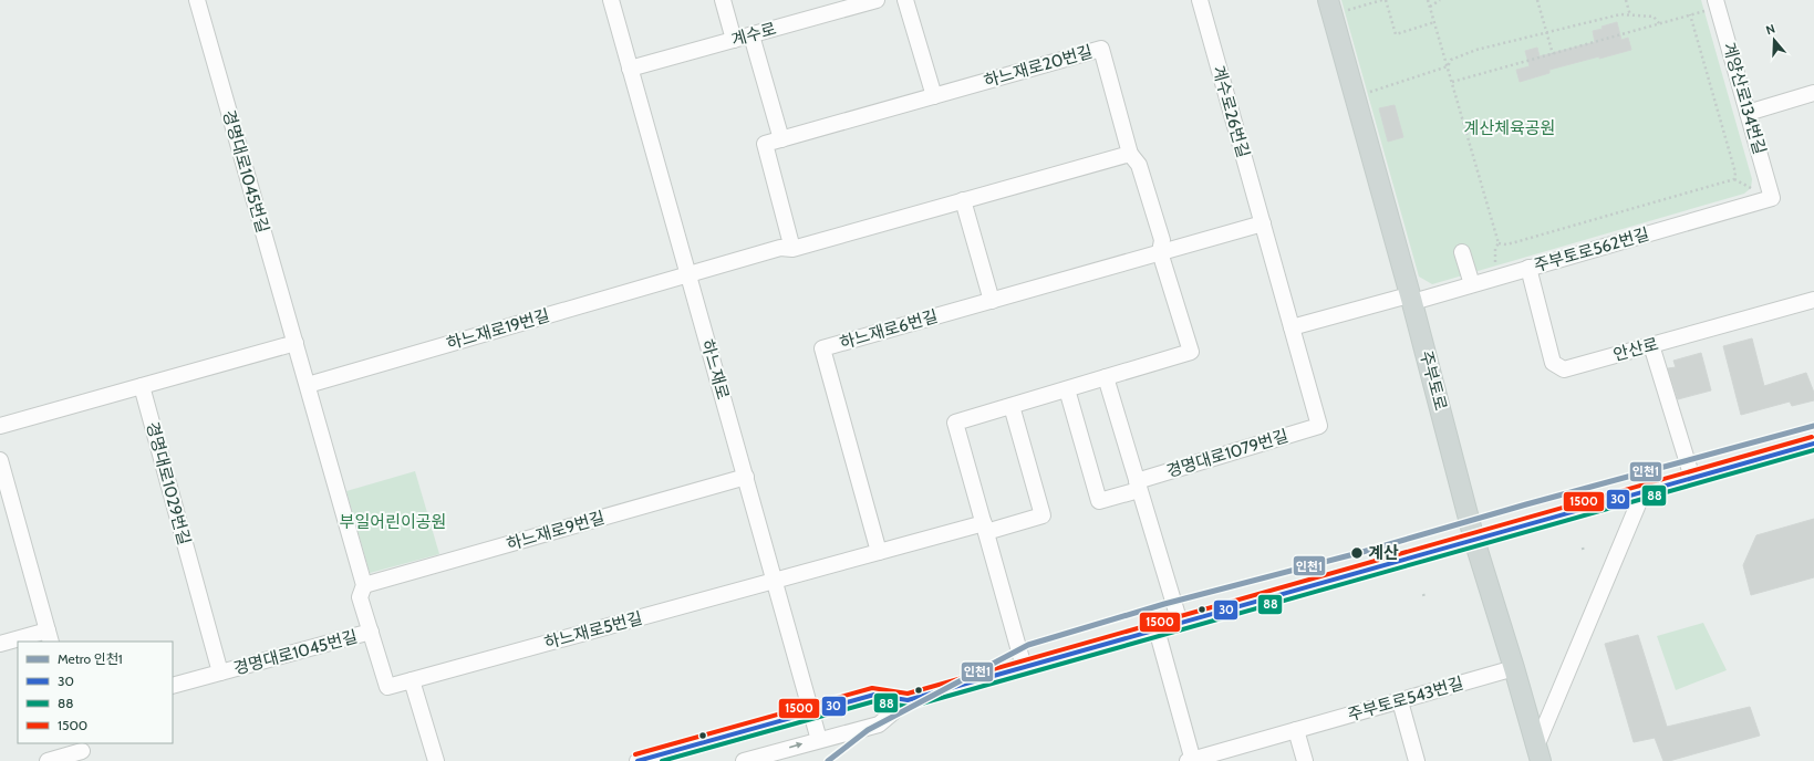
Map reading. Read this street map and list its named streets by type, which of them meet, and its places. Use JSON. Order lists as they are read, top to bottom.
{
  "streets": {
    "main road": ["주부토로"],
    "street": [
      "계수로",
      "하느재로20번길",
      "계양산로134번길",
      "계수로26번길",
      "경명대로1045번길",
      "주부토로562번길",
      "하느재로19번길",
      "하느재로6번길",
      "안산로",
      "하느재로",
      "경명대로1079번길",
      "경명대로1029번길",
      "하느재로9번길",
      "하느재로5번길",
      "주부토로543번길"
    ]
  },
  "crossings": [
    ["계수로", "하느재로"],
    ["계양산로134번길", "주부토로562번길"],
    ["계수로26번길", "주부토로562번길"],
    ["계수로26번길", "하느재로6번길"],
    ["계수로26번길", "경명대로1079번길"],
    ["경명대로1045번길", "하느재로19번길"],
    ["경명대로1045번길", "경명대로1029번길"],
    ["경명대로1045번길", "하느재로9번길"],
    ["경명대로1045번길", "하느재로5번길"],
    ["주부토로562번길", "안산로"],
    ["주부토로562번길", "주부토로"],
    ["하느재로19번길", "하느재로"],
    ["하느재로", "하느재로9번길"],
    ["하느재로", "하느재로5번길"],
    ["주부토로", "주부토로543번길"]
  ],
  "parks": ["계산체육공원", "부일어린이공원"],
  "places": ["계산"],
  "lines": [
    "metro line 인천1",
    "transit line 1500",
    "transit line 30",
    "transit line 88"
  ],
  "legend": [
    "Metro 인천1",
    "30",
    "88",
    "1500"
  ],
  "north": "top"
}
